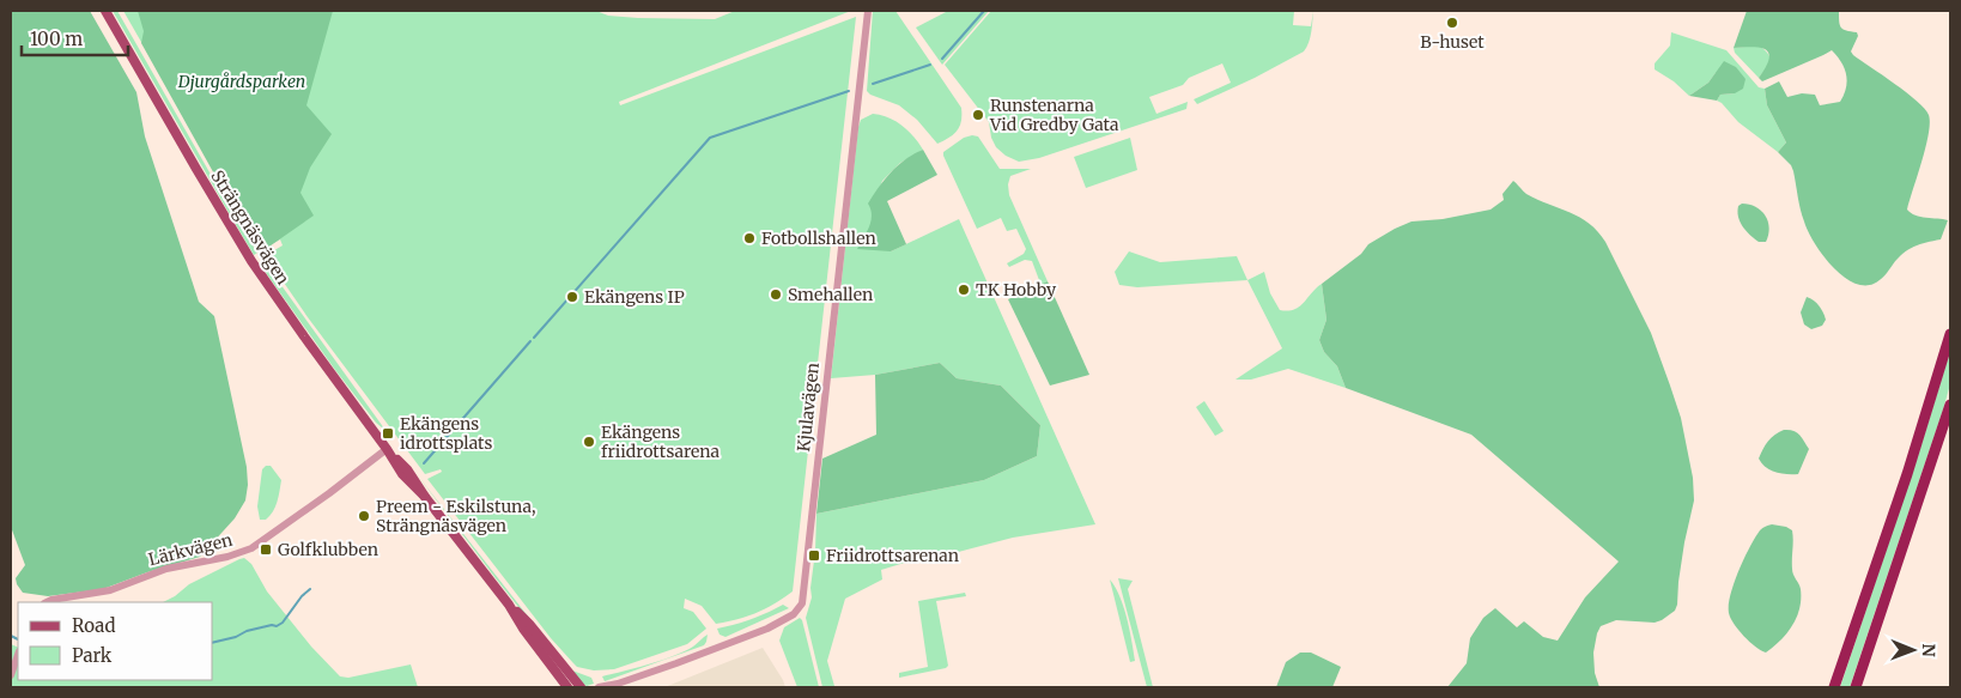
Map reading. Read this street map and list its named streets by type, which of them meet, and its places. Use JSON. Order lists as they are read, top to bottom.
{
  "streets": {
    "main road": ["Strängnäsvägen"],
    "street": ["Kjulavägen", "Lärkvägen"]
  },
  "crossings": [
    ["Strängnäsvägen", "Lärkvägen"]
  ],
  "parks": ["Djurgårdsparken"],
  "places": {
    "other": [
      "B-huset",
      "Runstenarna Vid Gredby Gata",
      "Fotbollshallen",
      "TK Hobby",
      "Smehallen",
      "Ekängens IP",
      "Ekängens friidrottsarena",
      "Preem - Eskilstuna, Strängnäsvägen"
    ],
    "transit": ["Ekängens idrottsplats", "Golfklubben", "Friidrottsarenan"]
  },
  "legend": ["Road", "Park"],
  "scale_bar": "100 m",
  "north": "right"
}
